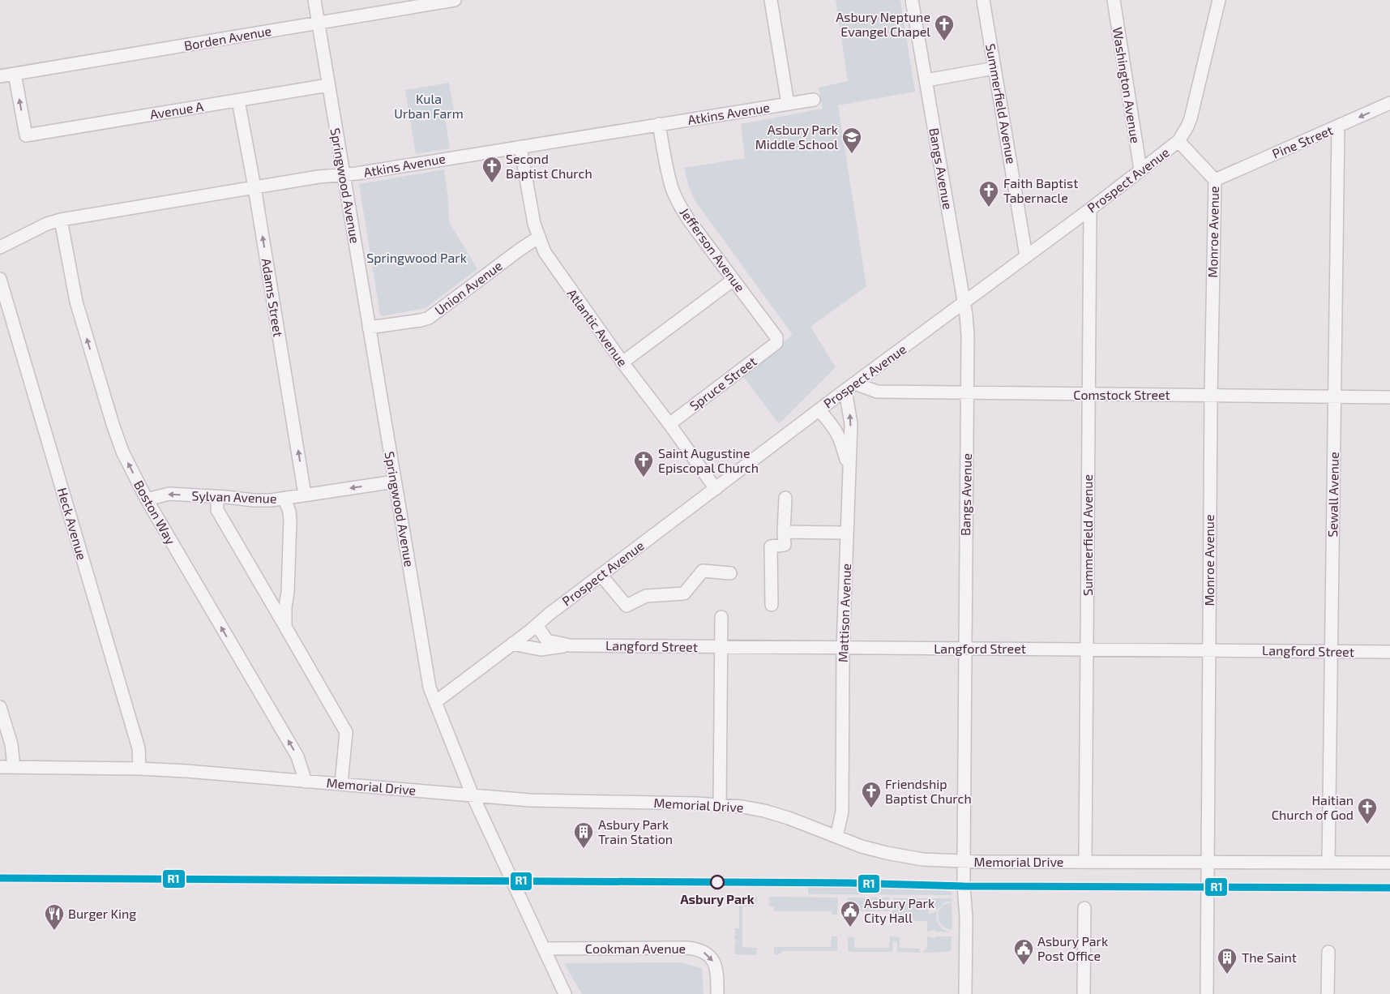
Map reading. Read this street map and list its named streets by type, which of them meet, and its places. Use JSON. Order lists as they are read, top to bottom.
{
  "streets": {
    "street": [
      "Borden Avenue",
      "Washington Avenue",
      "Summerfield Avenue",
      "Avenue A",
      "Atkins Avenue",
      "Pine Street",
      "Bangs Avenue",
      "Prospect Avenue",
      "Springwood Avenue",
      "Monroe Avenue",
      "Jefferson Avenue",
      "Union Avenue",
      "Adams Street",
      "Atlantic Avenue",
      "Spruce Street",
      "Comstock Street",
      "Sewall Avenue",
      "Sylvan Avenue",
      "Boston Way",
      "Heck Avenue",
      "Mattison Avenue",
      "Langford Street",
      "Memorial Drive",
      "Cookman Avenue"
    ]
  },
  "crossings": [
    ["Borden Avenue", "Avenue A"],
    ["Borden Avenue", "Springwood Avenue"],
    ["Washington Avenue", "Prospect Avenue"],
    ["Summerfield Avenue", "Prospect Avenue"],
    ["Summerfield Avenue", "Comstock Street"],
    ["Summerfield Avenue", "Langford Street"],
    ["Summerfield Avenue", "Memorial Drive"],
    ["Avenue A", "Springwood Avenue"],
    ["Avenue A", "Adams Street"],
    ["Atkins Avenue", "Springwood Avenue"],
    ["Atkins Avenue", "Jefferson Avenue"],
    ["Atkins Avenue", "Adams Street"],
    ["Atkins Avenue", "Atlantic Avenue"],
    ["Atkins Avenue", "Boston Way"],
    ["Pine Street", "Monroe Avenue"],
    ["Pine Street", "Sewall Avenue"],
    ["Bangs Avenue", "Prospect Avenue"],
    ["Bangs Avenue", "Comstock Street"],
    ["Bangs Avenue", "Langford Street"],
    ["Bangs Avenue", "Memorial Drive"],
    ["Prospect Avenue", "Springwood Avenue"],
    ["Prospect Avenue", "Monroe Avenue"],
    ["Prospect Avenue", "Atlantic Avenue"],
    ["Prospect Avenue", "Comstock Street"],
    ["Prospect Avenue", "Mattison Avenue"],
    ["Prospect Avenue", "Langford Street"],
    ["Springwood Avenue", "Union Avenue"],
    ["Springwood Avenue", "Sylvan Avenue"],
    ["Springwood Avenue", "Memorial Drive"],
    ["Springwood Avenue", "Cookman Avenue"],
    ["Monroe Avenue", "Comstock Street"],
    ["Monroe Avenue", "Langford Street"],
    ["Monroe Avenue", "Memorial Drive"],
    ["Jefferson Avenue", "Spruce Street"],
    ["Union Avenue", "Atlantic Avenue"],
    ["Adams Street", "Sylvan Avenue"],
    ["Atlantic Avenue", "Spruce Street"],
    ["Comstock Street", "Sewall Avenue"],
    ["Comstock Street", "Mattison Avenue"],
    ["Sewall Avenue", "Langford Street"],
    ["Sewall Avenue", "Memorial Drive"],
    ["Sylvan Avenue", "Boston Way"],
    ["Boston Way", "Memorial Drive"],
    ["Heck Avenue", "Memorial Drive"],
    ["Mattison Avenue", "Langford Street"],
    ["Mattison Avenue", "Memorial Drive"]
  ],
  "one_way": [
    "Avenue A",
    "Adams Street",
    "Sylvan Avenue",
    "Cookman Avenue"
  ],
  "parks": ["Kula Urban Farm", "Springwood Park"],
  "places": {
    "church": [
      "Asbury Neptune Evangel Chapel",
      "Second Baptist Church",
      "Faith Baptist Tabernacle",
      "Saint Augustine Episcopal Church",
      "Friendship Baptist Church",
      "Haitian Church of God"
    ],
    "school or university": ["Asbury Park Middle School"],
    "building": ["Asbury Park Train Station", "The Saint"],
    "other": ["Asbury Park"],
    "public building": ["Asbury Park City Hall", "Asbury Park Post Office"],
    "restaurant": ["Burger King"]
  },
  "lines": ["transit line R1"]
}
